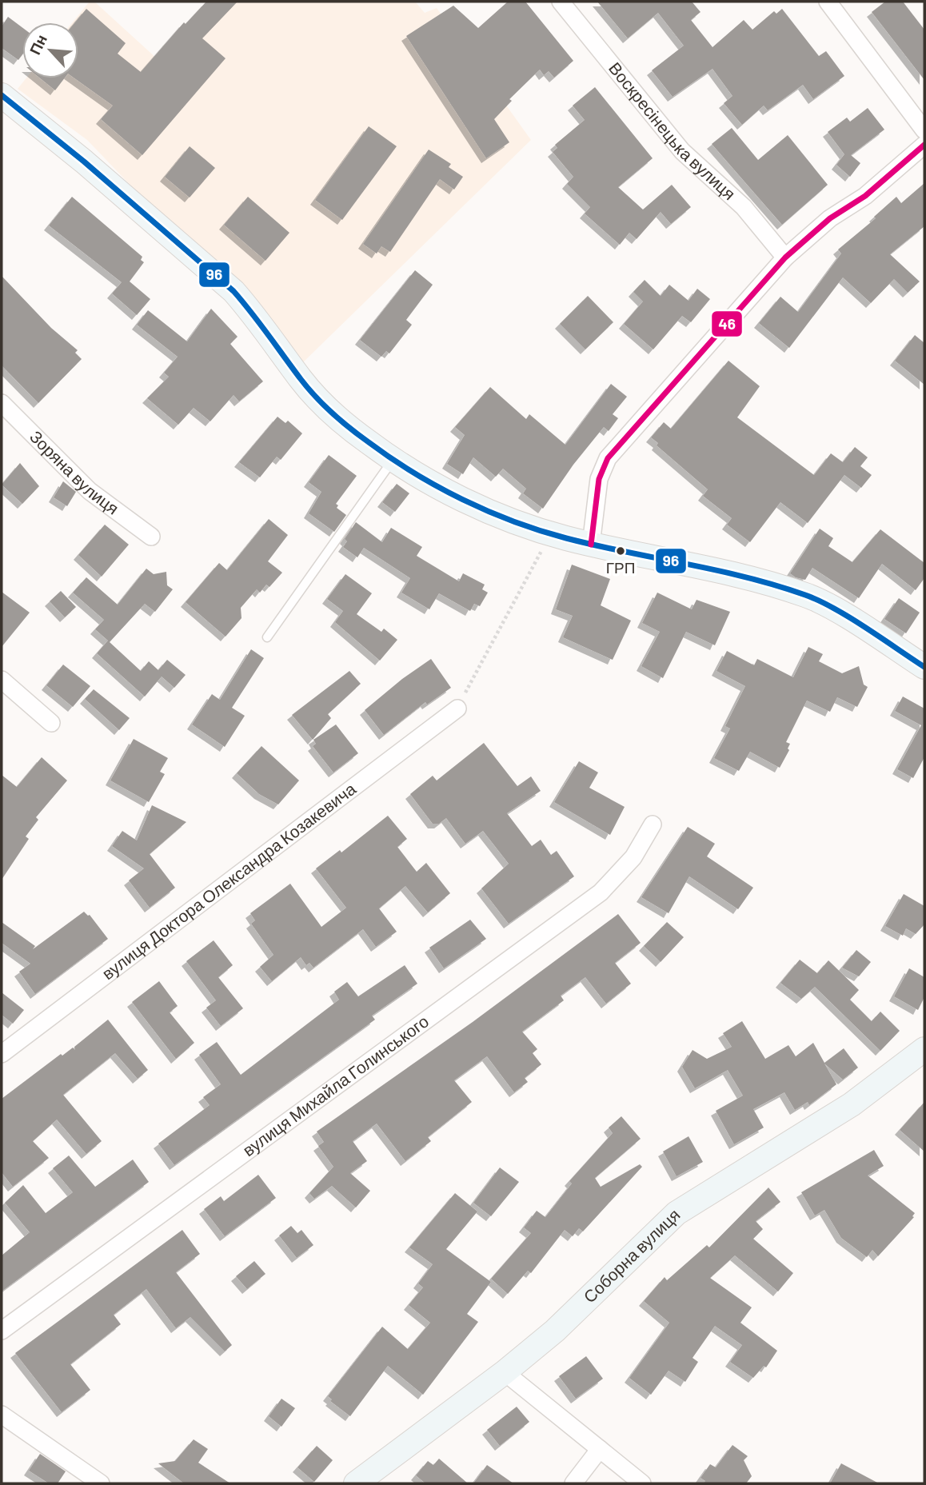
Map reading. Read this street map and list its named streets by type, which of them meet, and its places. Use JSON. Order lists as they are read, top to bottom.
{
  "streets": {
    "street": [
      "Воскресінецька вулиця",
      "Зоряна вулиця",
      "вулиця Доктора Олександра Козакевича",
      "вулиця Михайла Голинського",
      "Соборна вулиця"
    ]
  },
  "places": ["ГРП"],
  "lines": ["transit line 96", "transit line 46"],
  "north": "top left"
}
